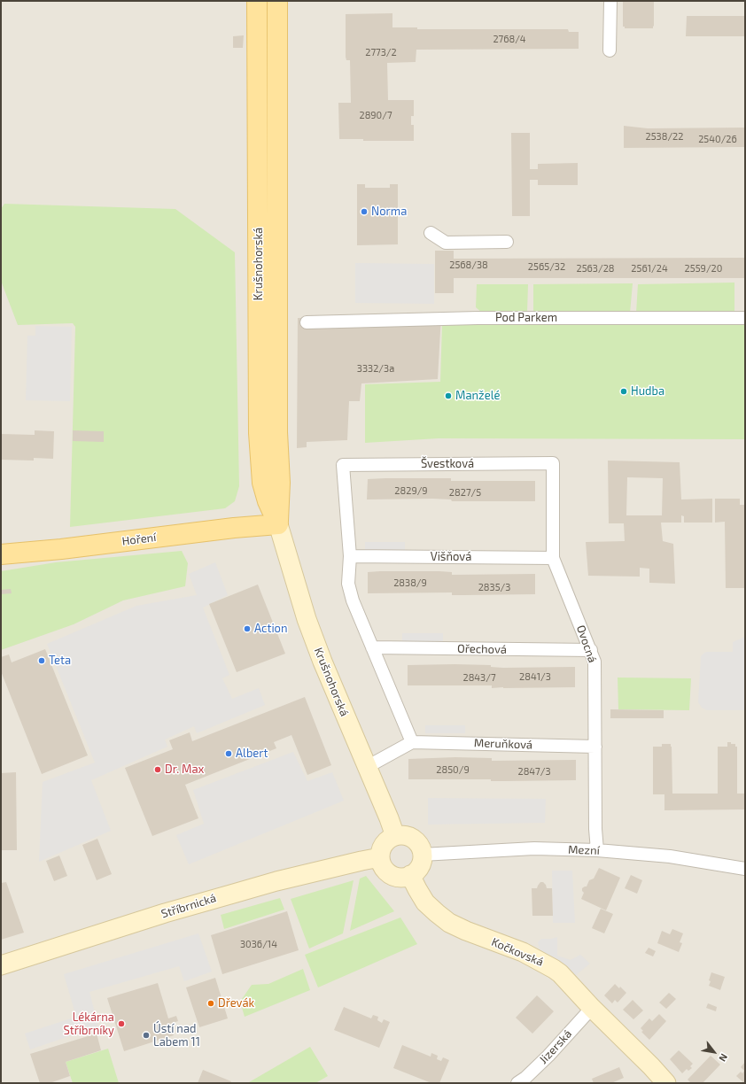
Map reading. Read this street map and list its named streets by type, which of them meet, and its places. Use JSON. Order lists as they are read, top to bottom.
{
  "streets": {
    "main road": ["Krušnohorská", "Hoření"],
    "street": [
      "Pod Parkem",
      "Švestková",
      "Višňová",
      "Ovocná",
      "Ořechová",
      "Meruňková",
      "Mezní",
      "Stříbrnická",
      "Kočkovská",
      "Jizerská"
    ]
  },
  "crossings": [
    ["Krušnohorská", "Hoření"],
    ["Krušnohorská", "Mezní"],
    ["Krušnohorská", "Stříbrnická"],
    ["Krušnohorská", "Kočkovská"],
    ["Švestková", "Višňová"],
    ["Švestková", "Ovocná"],
    ["Višňová", "Ovocná"],
    ["Ovocná", "Ořechová"],
    ["Ovocná", "Meruňková"],
    ["Ovocná", "Mezní"],
    ["Mezní", "Stříbrnická"],
    ["Mezní", "Kočkovská"],
    ["Stříbrnická", "Kočkovská"],
    ["Kočkovská", "Jizerská"]
  ],
  "places": [
    "Norma",
    "Hudba",
    "Manželé",
    "Action",
    "Teta",
    "Albert",
    "Dr. Max",
    "Dřevák",
    "Lékárna Stříbrníky",
    "Ústí nad Labem 11"
  ],
  "house_numbers": [
    "2768/4",
    "2773/2",
    "2890/7",
    "2538/22",
    "2540/26",
    "2568/38",
    "2565/32",
    "2563/28",
    "2561/24",
    "2559/20",
    "3332/3a",
    "2829/9",
    "2827/5",
    "2838/9",
    "2835/3",
    "2841/3",
    "2843/7",
    "2850/9",
    "2847/3",
    "3036/14"
  ],
  "north": "bottom right"
}
